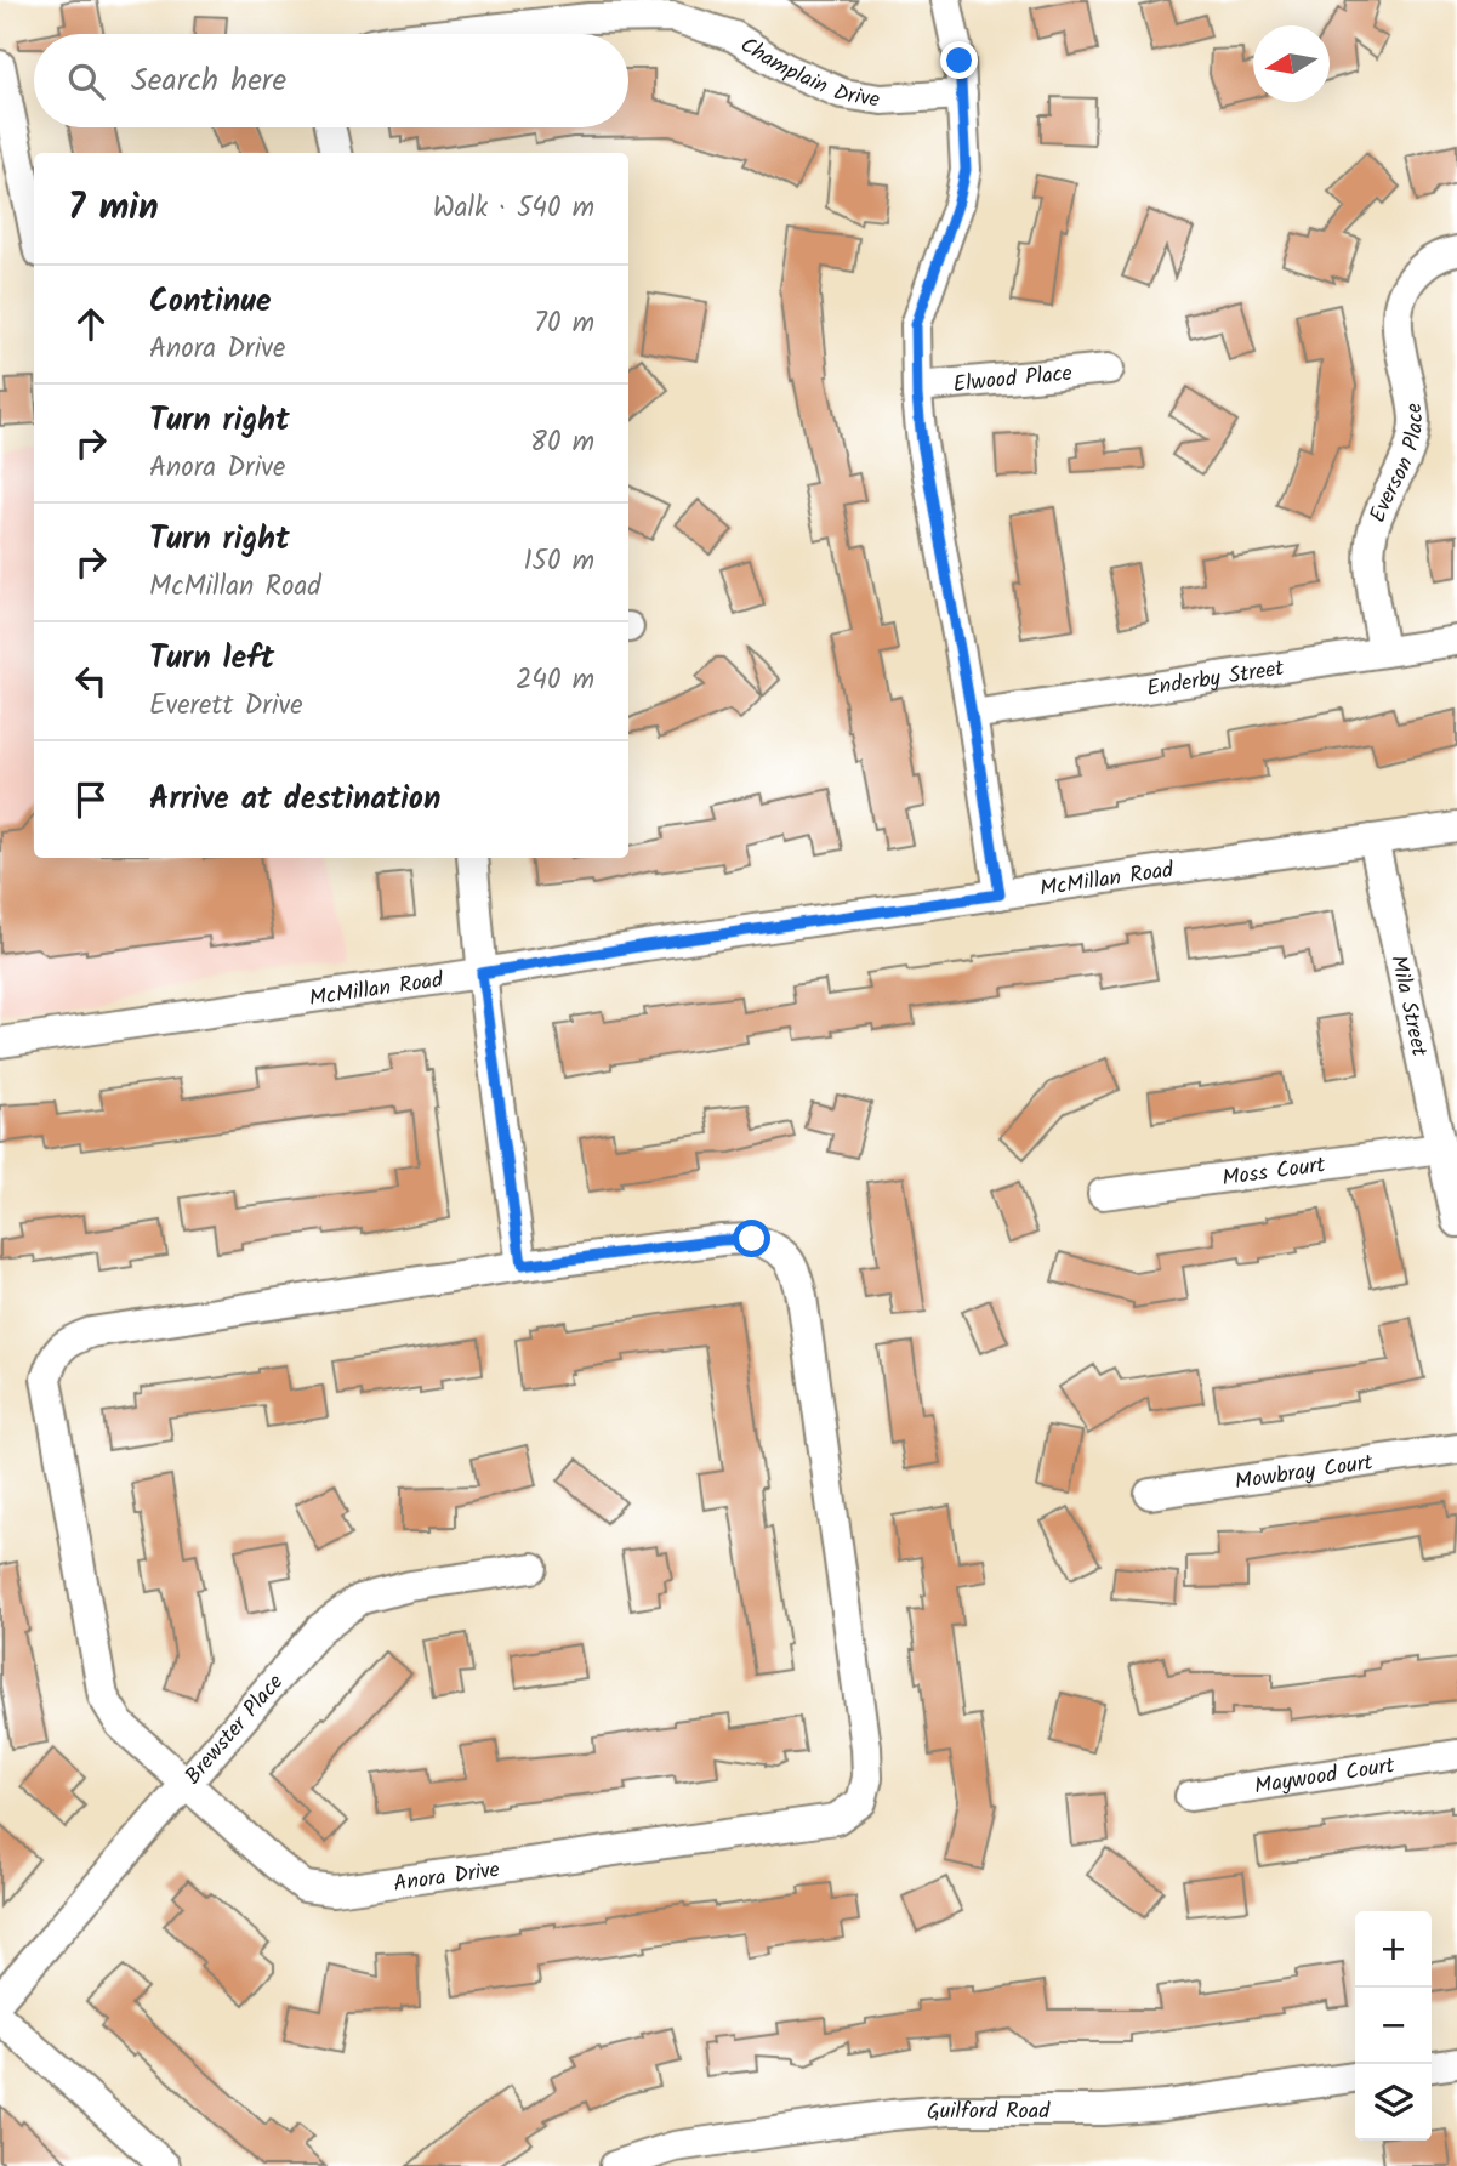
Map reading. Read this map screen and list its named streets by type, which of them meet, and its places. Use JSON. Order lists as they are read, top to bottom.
{
  "streets": {
    "street": [
      "Champlain Drive",
      "Elwood Place",
      "Everson Place",
      "Enderby Street",
      "McMillan Road",
      "Mila Street",
      "Moss Court",
      "Mowbray Court",
      "Brewster Place",
      "Maywood Court",
      "Anora Drive",
      "Guilford Road"
    ]
  },
  "crossings": [
    ["Everson Place", "Enderby Street"],
    ["McMillan Road", "Mila Street"],
    ["Mila Street", "Moss Court"],
    ["Brewster Place", "Anora Drive"]
  ],
  "north": "left",
  "page": {
    "search": "Search here",
    "heading": ["7 min", "Walk · 540 m"],
    "list": [
      ["Continue", "Anora Drive", "70 m"],
      ["Turn right", "Anora Drive", "80 m"],
      ["Turn right", "McMillan Road", "150 m"],
      ["Turn left", "Everett Drive", "240 m"],
      "Arrive at destination"
    ],
    "map_buttons": ["+", "−"]
  }
}
